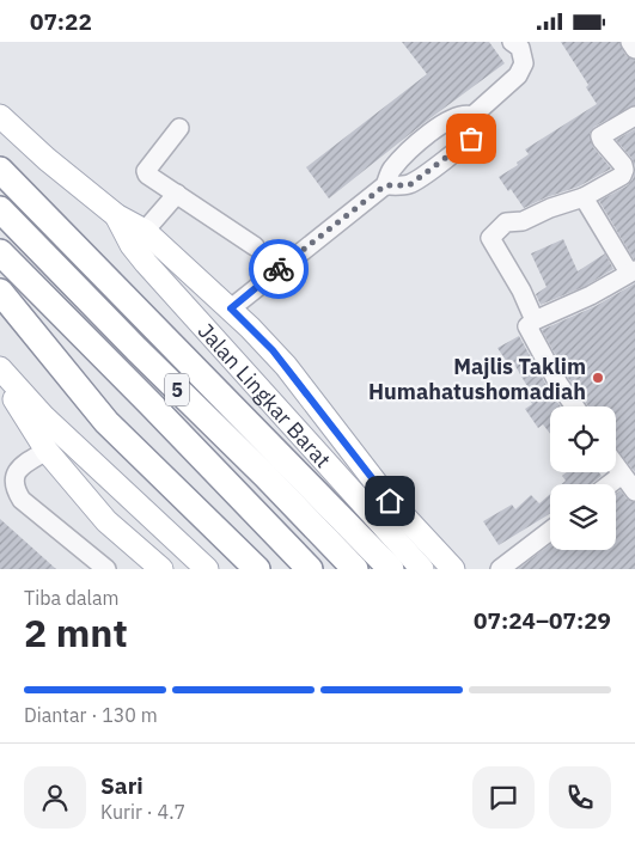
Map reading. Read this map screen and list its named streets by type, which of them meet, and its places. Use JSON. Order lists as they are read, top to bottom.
{
  "streets": {
    "highway": ["5"],
    "main road": ["Jalan Lingkar Barat"]
  },
  "places": ["Majlis Taklim Humahatushomadiah"],
  "page": {
    "status": "07:22",
    "heading": ["2 mnt", "Tiba dalam", "07:24–07:29"],
    "panel": ["Sari", "Kurir · 4.7"],
    "bar": "Diantar · 130 m"
  }
}
